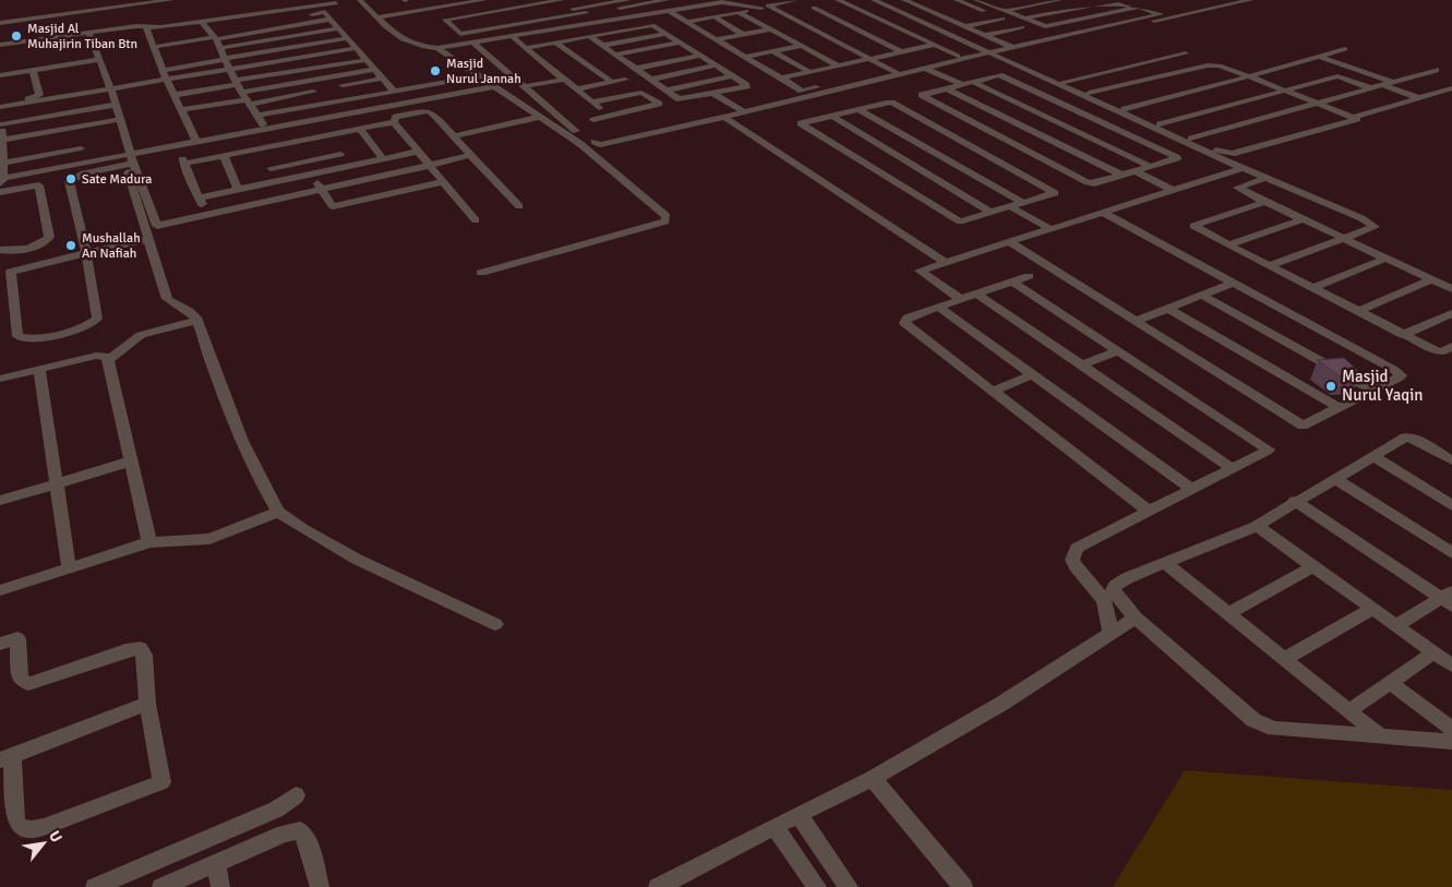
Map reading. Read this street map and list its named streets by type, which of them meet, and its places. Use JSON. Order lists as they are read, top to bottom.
{
  "places": [
    "Masjid Al Muhajirin Tiban Btn",
    "Masjid Nurul Jannah",
    "Sate Madura",
    "Mushallah An Nafiah",
    "Masjid Nurul Yaqin"
  ],
  "north": "top right"
}
